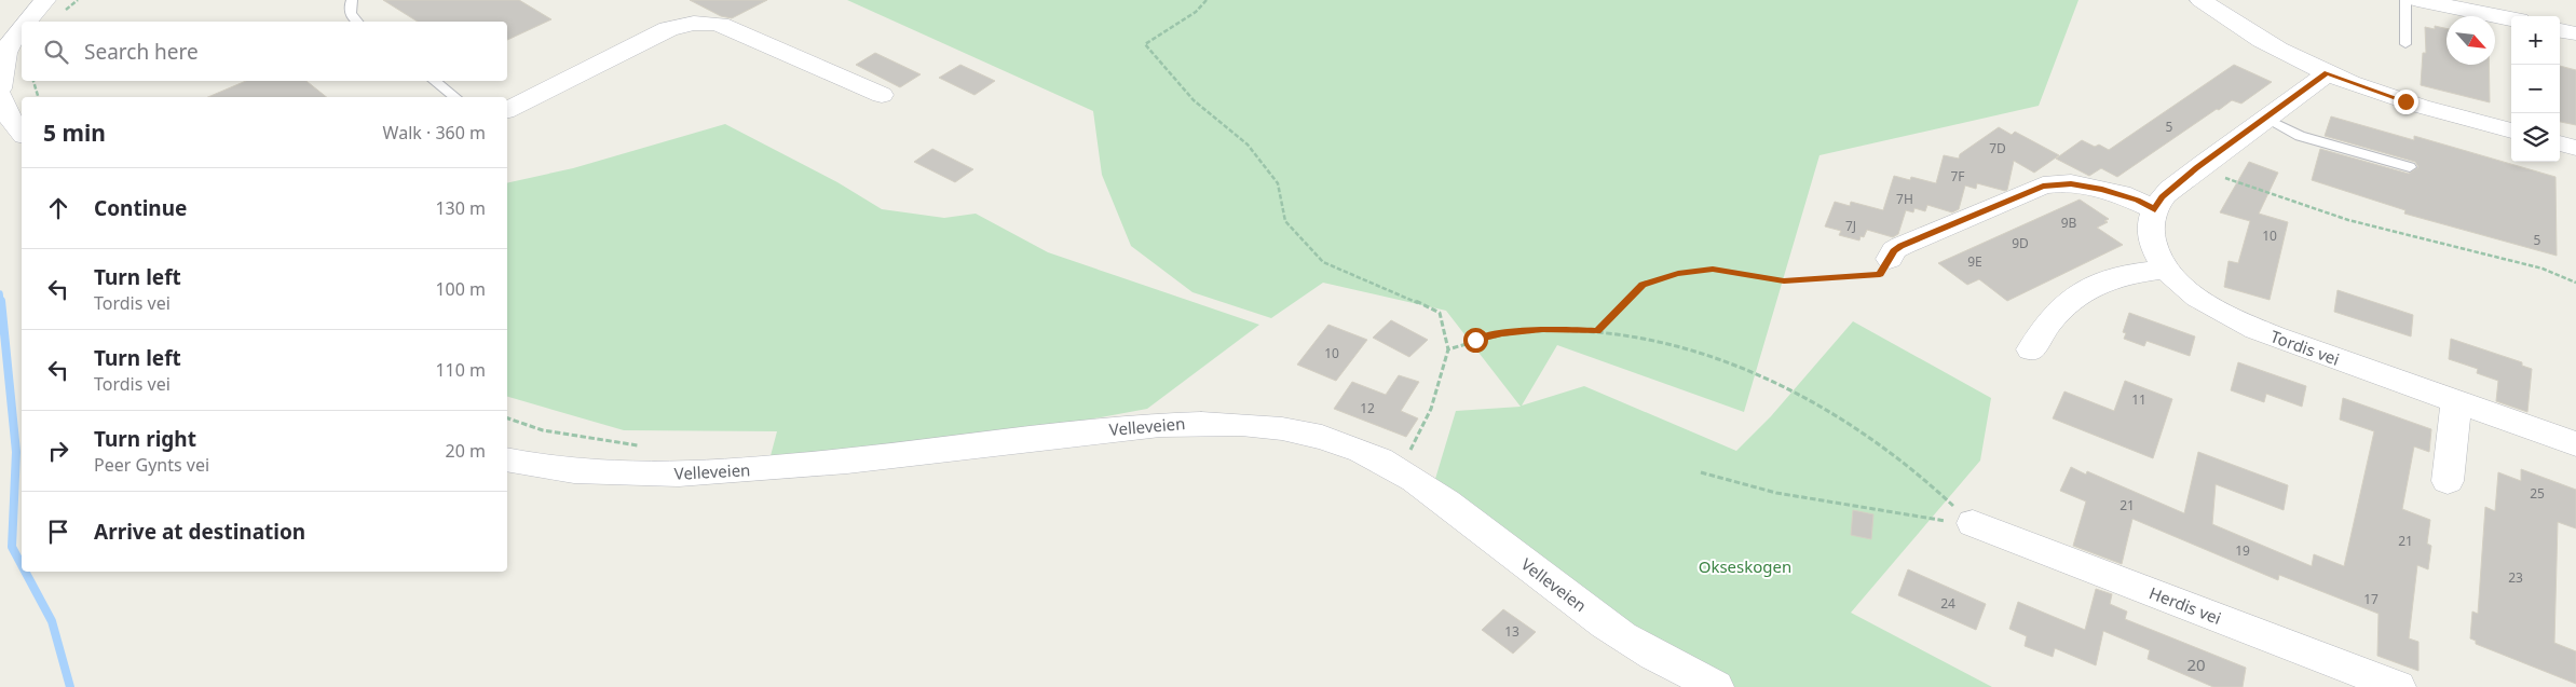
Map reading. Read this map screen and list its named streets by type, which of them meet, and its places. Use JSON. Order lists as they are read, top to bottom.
{
  "streets": {
    "street": ["Tordis vei", "Velleveien", "Herdis vei"]
  },
  "parks": ["Okseskogen"],
  "house_numbers": [
    "5",
    "7D",
    "7F",
    "7H",
    "9B",
    "7J",
    "10",
    "5",
    "9D",
    "9E",
    "10",
    "11",
    "12",
    "25",
    "21",
    "21",
    "19",
    "23",
    "17",
    "24",
    "13",
    "20"
  ],
  "north": "bottom right",
  "page": {
    "map_buttons": ["+", "−"],
    "search": "Search here",
    "heading": ["5 min", "Walk · 360 m"],
    "list": [
      ["Continue", "130 m"],
      ["Turn left", "Tordis vei", "100 m"],
      ["Turn left", "Tordis vei", "110 m"],
      ["Turn right", "Peer Gynts vei", "20 m"],
      "Arrive at destination"
    ]
  }
}
